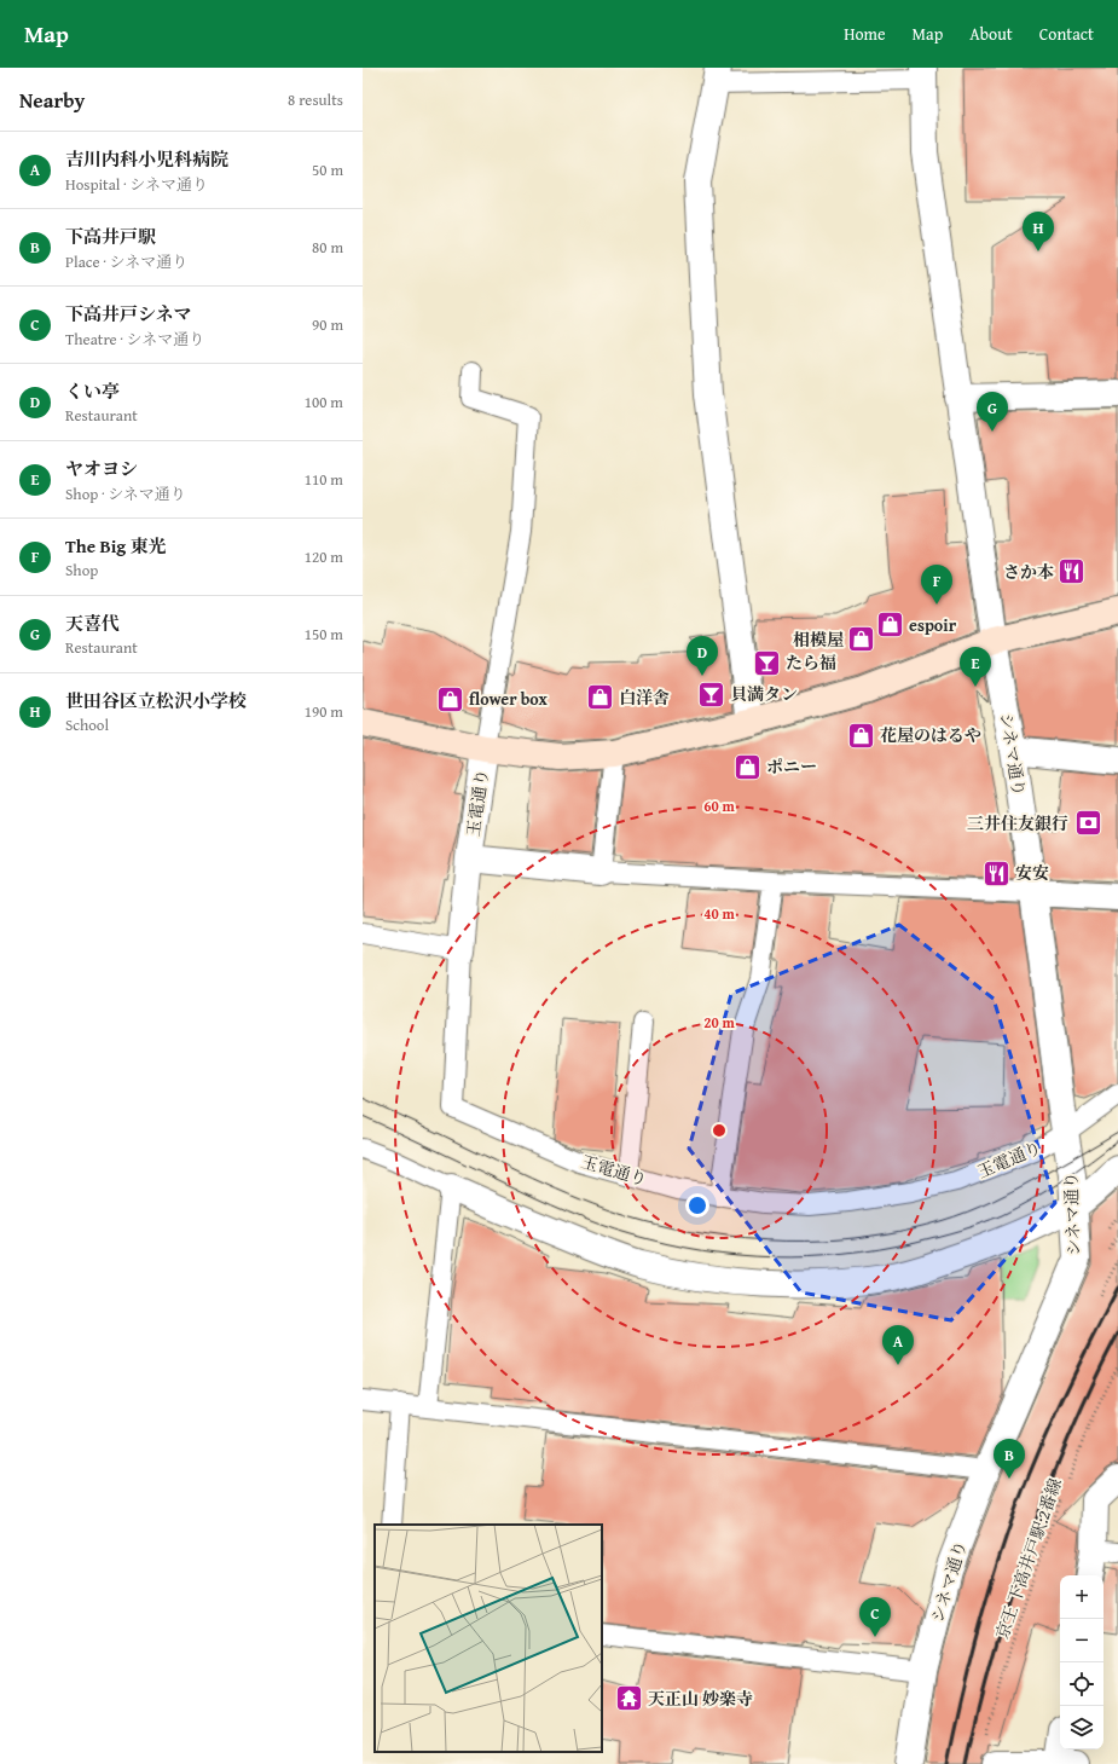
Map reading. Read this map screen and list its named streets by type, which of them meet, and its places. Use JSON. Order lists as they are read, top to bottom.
{
  "streets": {
    "street": ["シネマ通り", "玉電通り"],
    "path": ["京王 下高井戸駅:2番線"]
  },
  "crossings": [
    ["シネマ通り", "玉電通り"]
  ],
  "places": {
    "restaurant": ["さか本", "安安"],
    "shop": [
      "espoir",
      "相模屋",
      "白洋舎",
      "flower box",
      "花屋のはるや",
      "ポニー"
    ],
    "bar": ["たら福", "貝満タン"],
    "bank": ["三井住友銀行"],
    "temple": ["天正山 妙楽寺"]
  },
  "page": {
    "header": "Map",
    "nav": [
      "Home",
      "Map",
      "About",
      "Contact"
    ],
    "heading": ["Nearby", "8 results"],
    "list": [
      {
        "mark": "A",
        "name": "吉川内科小児科病院",
        "note": "Hospital · シネマ通り",
        "value": "50 m"
      },
      {
        "mark": "B",
        "name": "下高井戸駅",
        "note": "Place · シネマ通り",
        "value": "80 m"
      },
      {
        "mark": "C",
        "name": "下高井戸シネマ",
        "note": "Theatre · シネマ通り",
        "value": "90 m"
      },
      {
        "mark": "D",
        "name": "くい亭",
        "note": "Restaurant",
        "value": "100 m"
      },
      {
        "mark": "E",
        "name": "ヤオヨシ",
        "note": "Shop · シネマ通り",
        "value": "110 m"
      },
      {
        "mark": "F",
        "name": "The Big 東光",
        "note": "Shop",
        "value": "120 m"
      },
      {
        "mark": "G",
        "name": "天喜代",
        "note": "Restaurant",
        "value": "150 m"
      },
      {
        "mark": "H",
        "name": "世田谷区立松沢小学校",
        "note": "School",
        "value": "190 m"
      }
    ],
    "pins": [
      "H",
      "G",
      "F",
      "D",
      "E",
      "A",
      "B",
      "C"
    ],
    "map_buttons": ["+", "−"]
  },
  "rings": ["60 m", "40 m", "20 m"]
}
